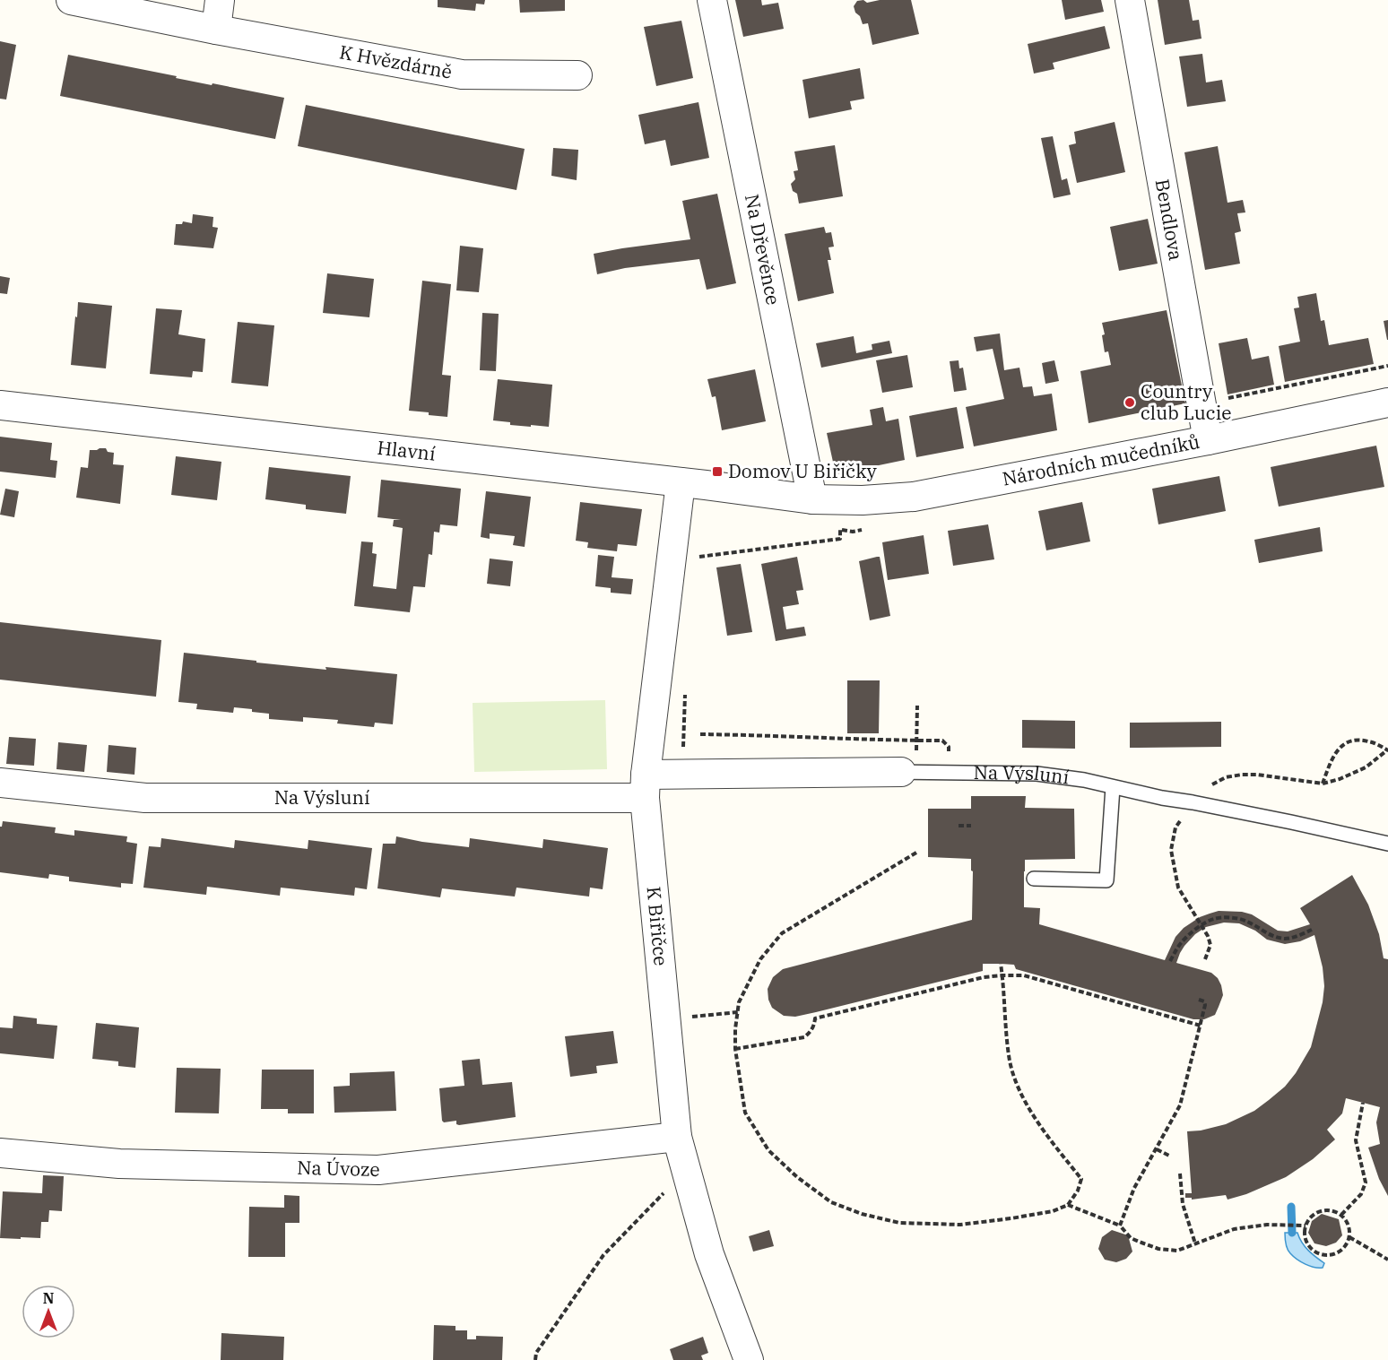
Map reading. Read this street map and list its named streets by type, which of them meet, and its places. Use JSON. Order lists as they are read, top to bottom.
{
  "streets": {
    "street": [
      "K Hvězdárně",
      "Bendlova",
      "Na Dřevěnce",
      "Hlavní",
      "Národních mučedníků",
      "Na Výsluní",
      "K Biřičce",
      "Na Úvoze"
    ]
  },
  "crossings": [
    ["Bendlova", "Národních mučedníků"],
    ["Na Dřevěnce", "Hlavní"],
    ["Na Dřevěnce", "Národních mučedníků"],
    ["Hlavní", "Národních mučedníků"],
    ["Hlavní", "K Biřičce"],
    ["Na Výsluní", "K Biřičce"],
    ["K Biřičce", "Na Úvoze"]
  ],
  "places": {
    "other": ["Country club Lucie"],
    "transit": ["Domov U Biřičky"]
  },
  "north": "top"
}
